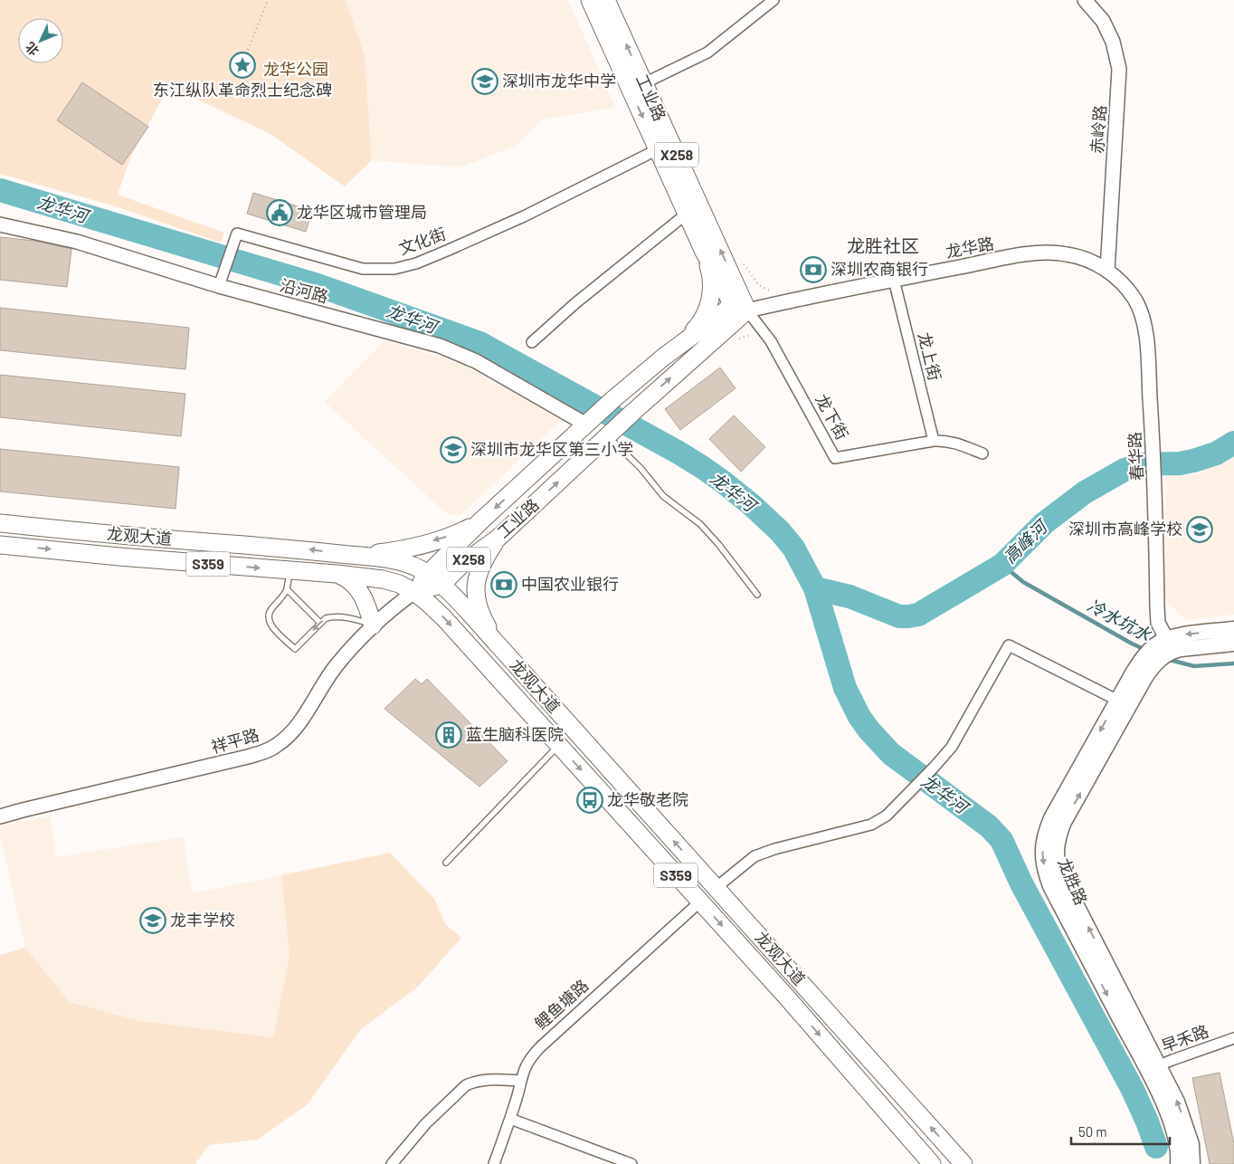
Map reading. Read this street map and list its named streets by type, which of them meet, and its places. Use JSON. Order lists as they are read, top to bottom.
{
  "streets": {
    "main road": [
      "工业路",
      "X258",
      "龙观大道",
      "S359",
      "龙胜路"
    ],
    "street": [
      "赤岭路",
      "文化街",
      "龙华路",
      "沿河路",
      "龙上街",
      "龙下街",
      "春华路",
      "祥平路",
      "鲤鱼塘路",
      "早禾路"
    ]
  },
  "crossings": [
    ["工业路", "X258"],
    ["工业路", "文化街"],
    ["工业路", "龙华路"],
    ["工业路", "沿河路"],
    ["工业路", "龙下街"],
    ["工业路", "龙观大道"],
    ["工业路", "祥平路"],
    ["赤岭路", "龙华路"],
    ["赤岭路", "春华路"],
    ["X258", "龙观大道"],
    ["X258", "祥平路"],
    ["文化街", "沿河路"],
    ["龙华路", "龙上街"],
    ["龙华路", "龙下街"],
    ["龙华路", "春华路"],
    ["龙上街", "龙下街"],
    ["春华路", "龙胜路"],
    ["龙观大道", "祥平路"],
    ["龙观大道", "鲤鱼塘路"],
    ["龙胜路", "早禾路"]
  ],
  "districts": ["龙胜社区"],
  "water": ["龙华河", "高峰河", "冷水坑水"],
  "parks": ["龙华公园"],
  "places": {
    "place": ["东江纵队革命烈士纪念碑"],
    "school or university": [
      "深圳市龙华中学",
      "深圳市龙华区第三小学",
      "深圳市高峰学校",
      "龙丰学校"
    ],
    "public building": ["龙华区城市管理局"],
    "bank": ["深圳农商银行", "中国农业银行"],
    "building": ["蓝生脑科医院"],
    "bus stop": ["龙华敬老院"]
  },
  "scale_bar": "50 m",
  "north": "bottom left"
}
